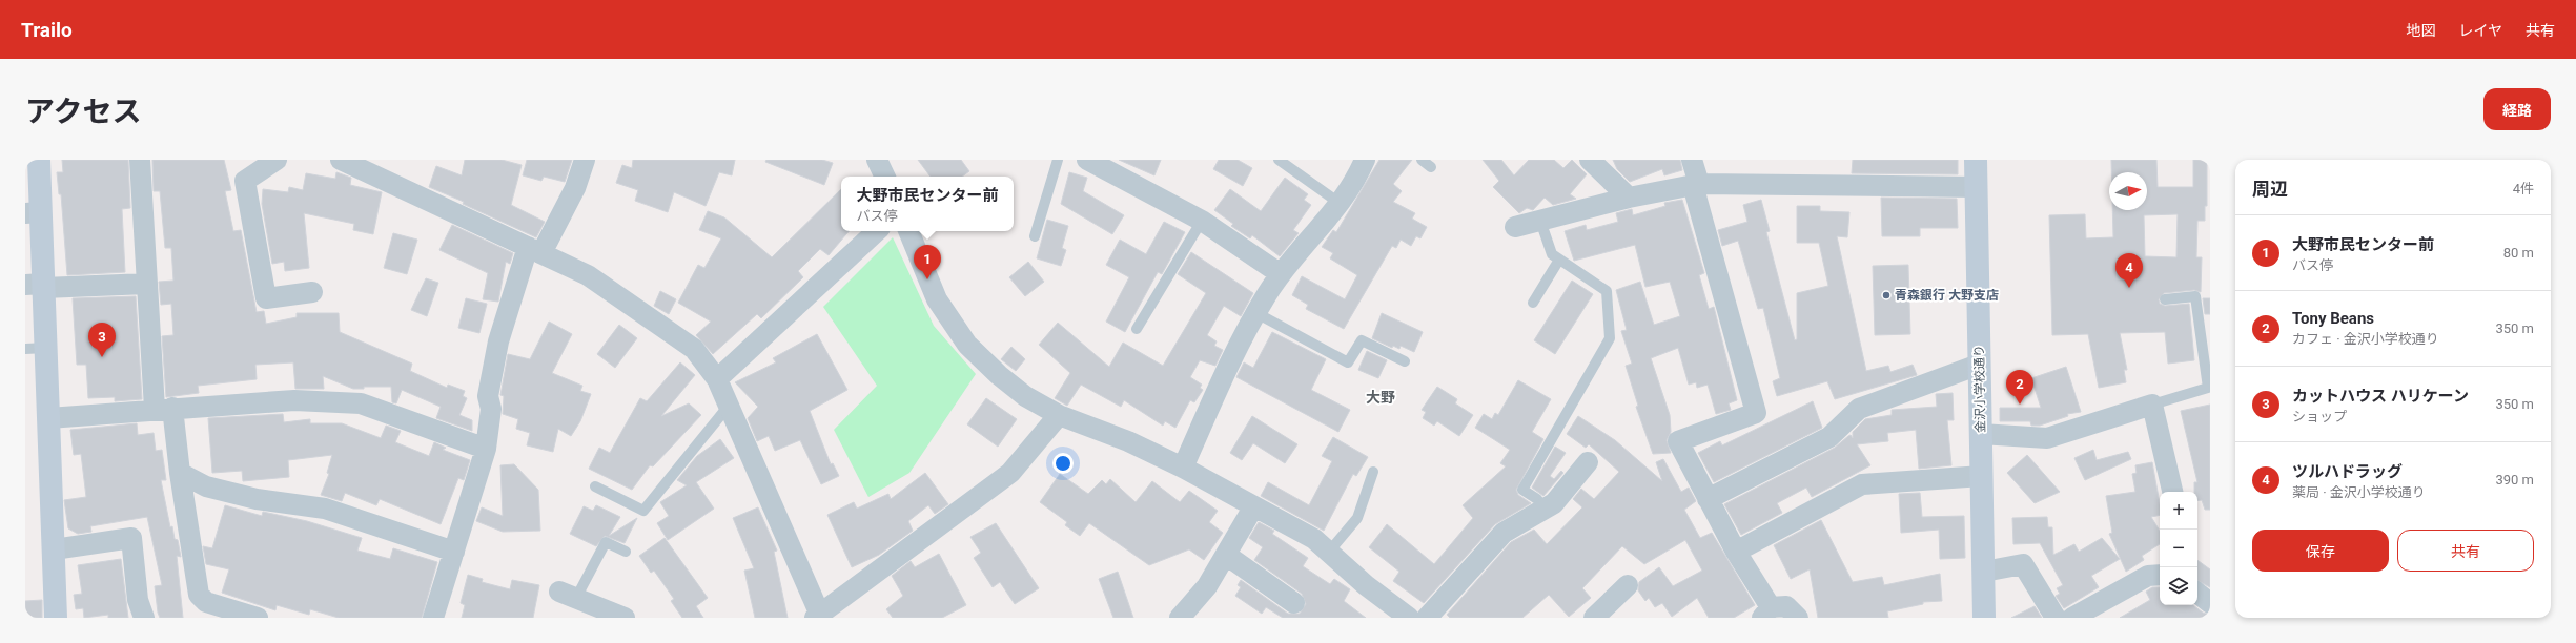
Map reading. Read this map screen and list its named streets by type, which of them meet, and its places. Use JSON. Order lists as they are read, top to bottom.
{
  "streets": {
    "street": ["金沢小学校通り"]
  },
  "districts": ["大野"],
  "places": ["青森銀行 大野支店"],
  "north": "right",
  "page": {
    "header": "Trailo",
    "nav": ["地図", "レイヤ", "共有"],
    "title": "アクセス",
    "buttons": [
      "経路",
      ["保存", "共有"]
    ],
    "heading": ["周辺", "4件"],
    "popup": ["大野市民センター前", "バス停"],
    "list": [
      {
        "mark": "1",
        "name": "大野市民センター前",
        "note": "バス停",
        "value": "80 m"
      },
      {
        "mark": "2",
        "name": "Tony Beans",
        "note": "カフェ · 金沢小学校通り",
        "value": "350 m"
      },
      {
        "mark": "3",
        "name": "カットハウス ハリケーン",
        "note": "ショップ",
        "value": "350 m"
      },
      {
        "mark": "4",
        "name": "ツルハドラッグ",
        "note": "薬局 · 金沢小学校通り",
        "value": "390 m"
      }
    ],
    "pins": [
      "1",
      "4",
      "3",
      "2"
    ],
    "map_buttons": ["+", "−"]
  }
}
